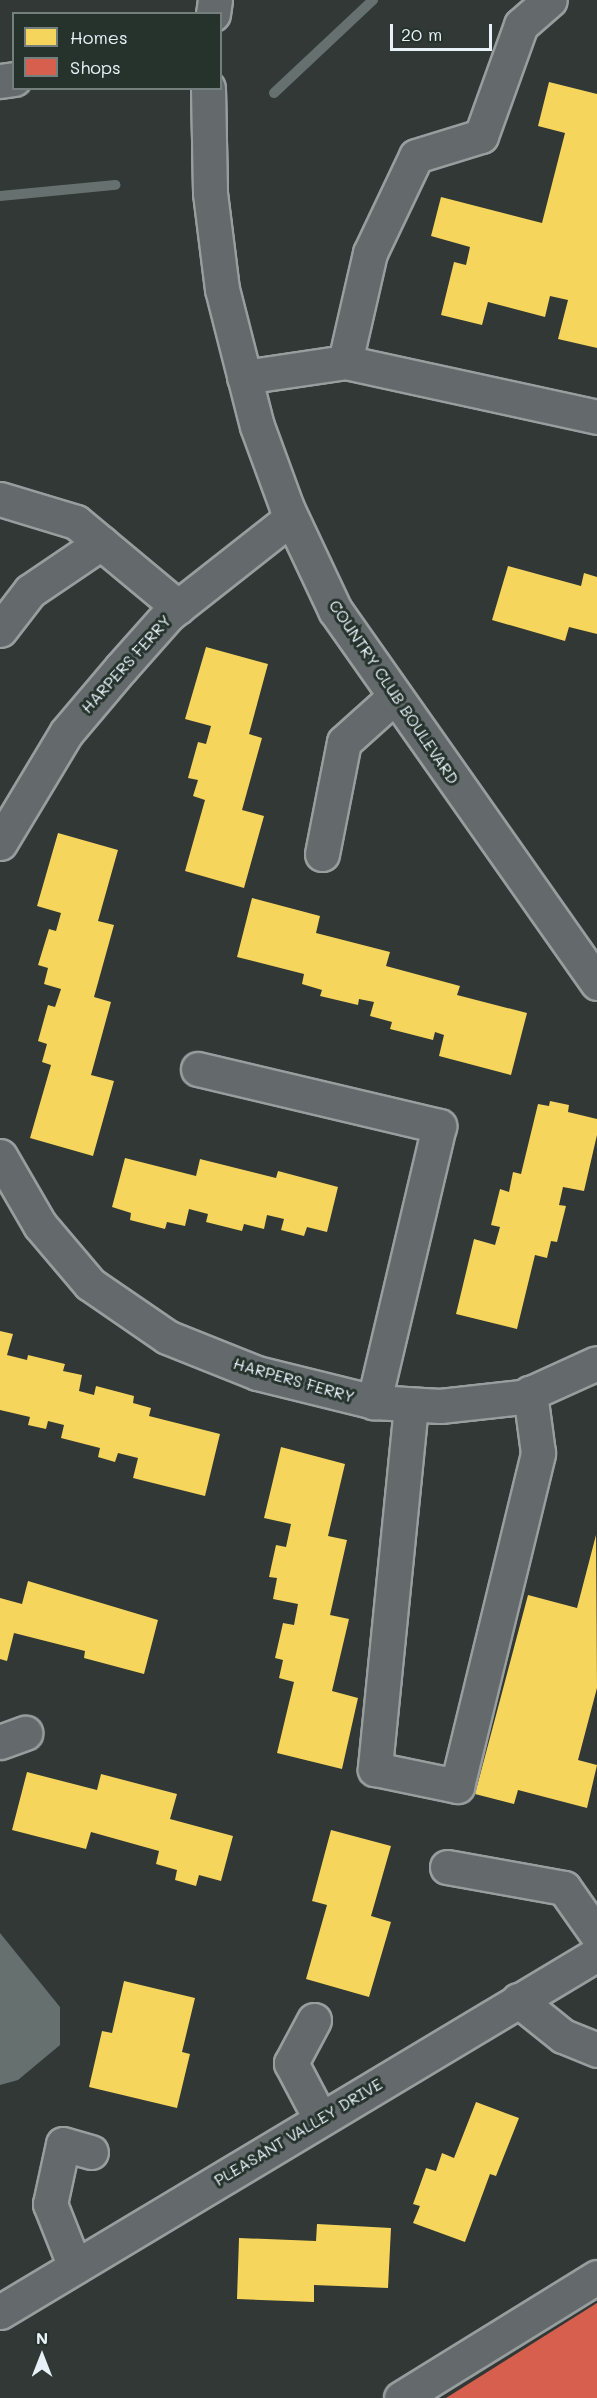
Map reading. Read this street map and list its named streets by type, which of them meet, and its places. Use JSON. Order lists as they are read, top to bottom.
{
  "streets": {
    "street": ["HARPERS FERRY", "COUNTRY CLUB BOULEVARD", "PLEASANT VALLEY DRIVE"]
  },
  "crossings": [
    ["HARPERS FERRY", "COUNTRY CLUB BOULEVARD"]
  ],
  "legend": ["Homes", "Shops"],
  "scale_bar": "20 m",
  "north": "top"
}
